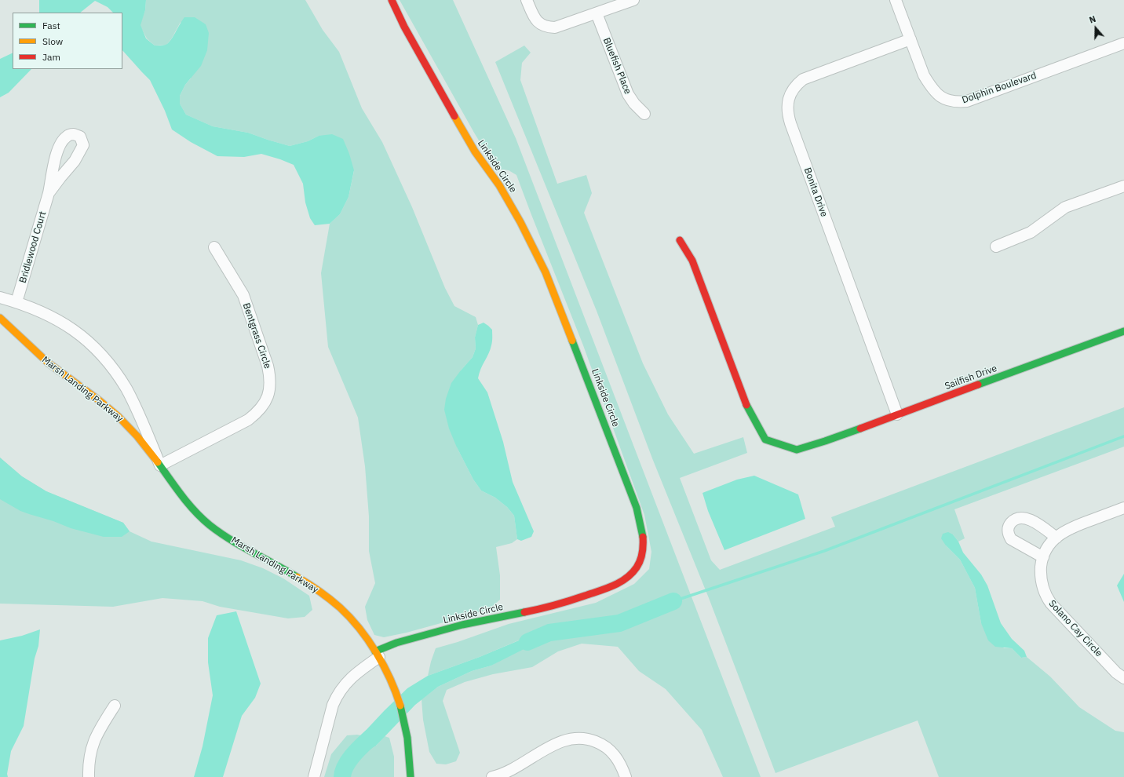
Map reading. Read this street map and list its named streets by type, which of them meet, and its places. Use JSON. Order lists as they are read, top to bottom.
{
  "streets": {
    "street": [
      "Bluefish Place",
      "Dolphin Boulevard",
      "Linkside Circle",
      "Bonita Drive",
      "Bridlewood Court",
      "Bentgrass Circle",
      "Sailfish Drive",
      "Marsh Landing Parkway",
      "Solano Cay Circle"
    ]
  },
  "crossings": [
    ["Dolphin Boulevard", "Bonita Drive"],
    ["Linkside Circle", "Marsh Landing Parkway"],
    ["Bonita Drive", "Sailfish Drive"],
    ["Bridlewood Court", "Marsh Landing Parkway"],
    ["Bentgrass Circle", "Marsh Landing Parkway"]
  ],
  "legend": ["Fast", "Slow", "Jam"],
  "north": "top"
}
